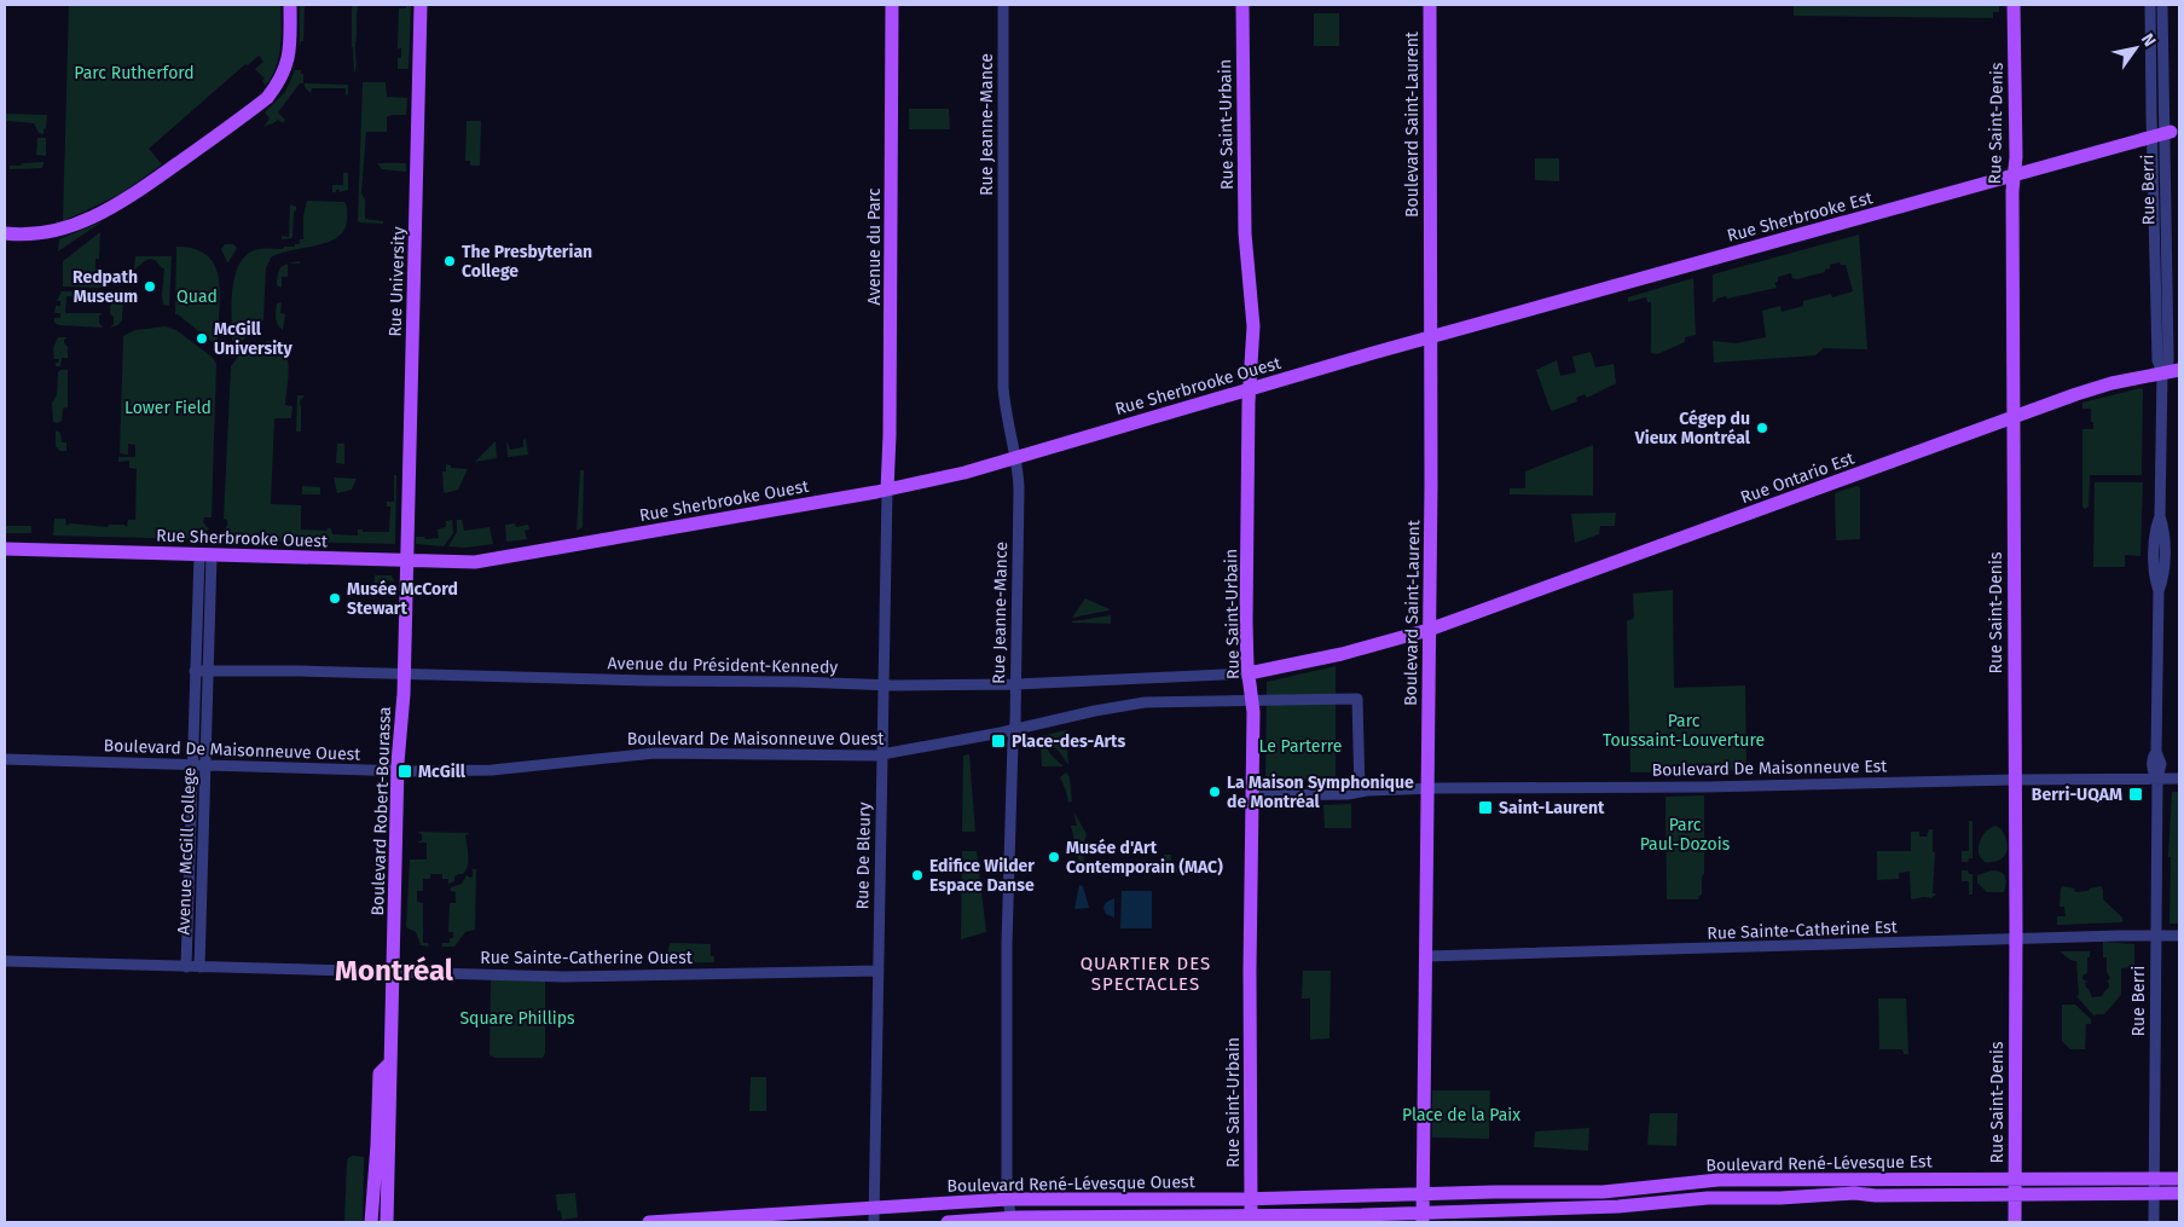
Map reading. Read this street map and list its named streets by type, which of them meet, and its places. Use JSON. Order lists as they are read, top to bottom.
{
  "streets": {
    "main road": [
      "Rue Saint-Denis",
      "Rue Saint-Urbain",
      "Boulevard Saint-Laurent",
      "Rue Sherbrooke Est",
      "Avenue du Parc",
      "Rue University",
      "Rue Sherbrooke Ouest",
      "Rue Ontario Est",
      "Boulevard Robert-Bourassa",
      "Boulevard René-Lévesque Est",
      "Boulevard René-Lévesque Ouest"
    ],
    "street": [
      "Rue Jeanne-Mance",
      "Rue Berri",
      "Avenue du Président-Kennedy",
      "Boulevard De Maisonneuve Ouest",
      "Boulevard De Maisonneuve Est",
      "Avenue McGill College",
      "Rue De Bleury",
      "Rue Sainte-Catherine Est",
      "Rue Sainte-Catherine Ouest"
    ]
  },
  "crossings": [
    ["Rue Saint-Denis", "Rue Sherbrooke Est"],
    ["Rue Saint-Denis", "Rue Ontario Est"],
    ["Rue Saint-Denis", "Boulevard De Maisonneuve Est"],
    ["Rue Saint-Denis", "Rue Sainte-Catherine Est"],
    ["Rue Saint-Denis", "Boulevard René-Lévesque Est"],
    ["Rue Jeanne-Mance", "Rue Sherbrooke Ouest"],
    ["Rue Jeanne-Mance", "Avenue du Président-Kennedy"],
    ["Rue Jeanne-Mance", "Boulevard De Maisonneuve Ouest"],
    ["Rue Jeanne-Mance", "Boulevard René-Lévesque Ouest"],
    ["Rue Saint-Urbain", "Rue Sherbrooke Ouest"],
    ["Rue Saint-Urbain", "Rue Ontario Est"],
    ["Rue Saint-Urbain", "Avenue du Président-Kennedy"],
    ["Rue Saint-Urbain", "Boulevard De Maisonneuve Ouest"],
    ["Rue Saint-Urbain", "Boulevard De Maisonneuve Est"],
    ["Rue Saint-Urbain", "Boulevard René-Lévesque Ouest"],
    ["Boulevard Saint-Laurent", "Rue Sherbrooke Est"],
    ["Boulevard Saint-Laurent", "Rue Sherbrooke Ouest"],
    ["Boulevard Saint-Laurent", "Rue Ontario Est"],
    ["Boulevard Saint-Laurent", "Boulevard De Maisonneuve Est"],
    ["Boulevard Saint-Laurent", "Rue Sainte-Catherine Est"],
    ["Boulevard Saint-Laurent", "Boulevard René-Lévesque Est"],
    ["Boulevard Saint-Laurent", "Boulevard René-Lévesque Ouest"],
    ["Rue Berri", "Rue Ontario Est"],
    ["Rue Berri", "Boulevard De Maisonneuve Est"],
    ["Rue Berri", "Rue Sainte-Catherine Est"],
    ["Rue Berri", "Boulevard René-Lévesque Est"],
    ["Rue Sherbrooke Est", "Rue Sherbrooke Ouest"],
    ["Avenue du Parc", "Rue Sherbrooke Ouest"],
    ["Avenue du Parc", "Rue De Bleury"],
    ["Rue University", "Rue Sherbrooke Ouest"],
    ["Rue University", "Boulevard Robert-Bourassa"],
    ["Rue Sherbrooke Ouest", "Boulevard Robert-Bourassa"],
    ["Rue Sherbrooke Ouest", "Avenue McGill College"],
    ["Rue Sherbrooke Ouest", "Rue De Bleury"],
    ["Rue Ontario Est", "Avenue du Président-Kennedy"],
    ["Avenue du Président-Kennedy", "Boulevard Robert-Bourassa"],
    ["Avenue du Président-Kennedy", "Avenue McGill College"],
    ["Avenue du Président-Kennedy", "Rue De Bleury"],
    ["Boulevard De Maisonneuve Ouest", "Boulevard De Maisonneuve Est"],
    ["Boulevard De Maisonneuve Ouest", "Boulevard Robert-Bourassa"],
    ["Boulevard De Maisonneuve Ouest", "Avenue McGill College"],
    ["Boulevard De Maisonneuve Ouest", "Rue De Bleury"],
    ["Boulevard Robert-Bourassa", "Rue Sainte-Catherine Ouest"],
    ["Avenue McGill College", "Rue Sainte-Catherine Ouest"],
    ["Rue De Bleury", "Rue Sainte-Catherine Ouest"],
    ["Rue De Bleury", "Boulevard René-Lévesque Ouest"],
    ["Boulevard René-Lévesque Est", "Boulevard René-Lévesque Ouest"]
  ],
  "districts": ["QUARTIER DES SPECTACLES", "Montréal"],
  "parks": [
    "Parc Rutherford",
    "Quad",
    "Lower Field",
    "Parc Toussaint-Louverture",
    "Le Parterre",
    "Parc Paul-Dozois",
    "Square Phillips",
    "Place de la Paix"
  ],
  "places": {
    "other": [
      "The Presbyterian College",
      "Redpath Museum",
      "McGill University",
      "Cégep du Vieux Montréal",
      "Musée McCord Stewart",
      "La Maison Symphonique de Montréal",
      "Musée d'Art Contemporain (MAC)",
      "Edifice Wilder Espace Danse"
    ],
    "transit": [
      "Place-des-Arts",
      "McGill",
      "Berri-UQAM",
      "Saint-Laurent"
    ]
  },
  "north": "top right"
}
